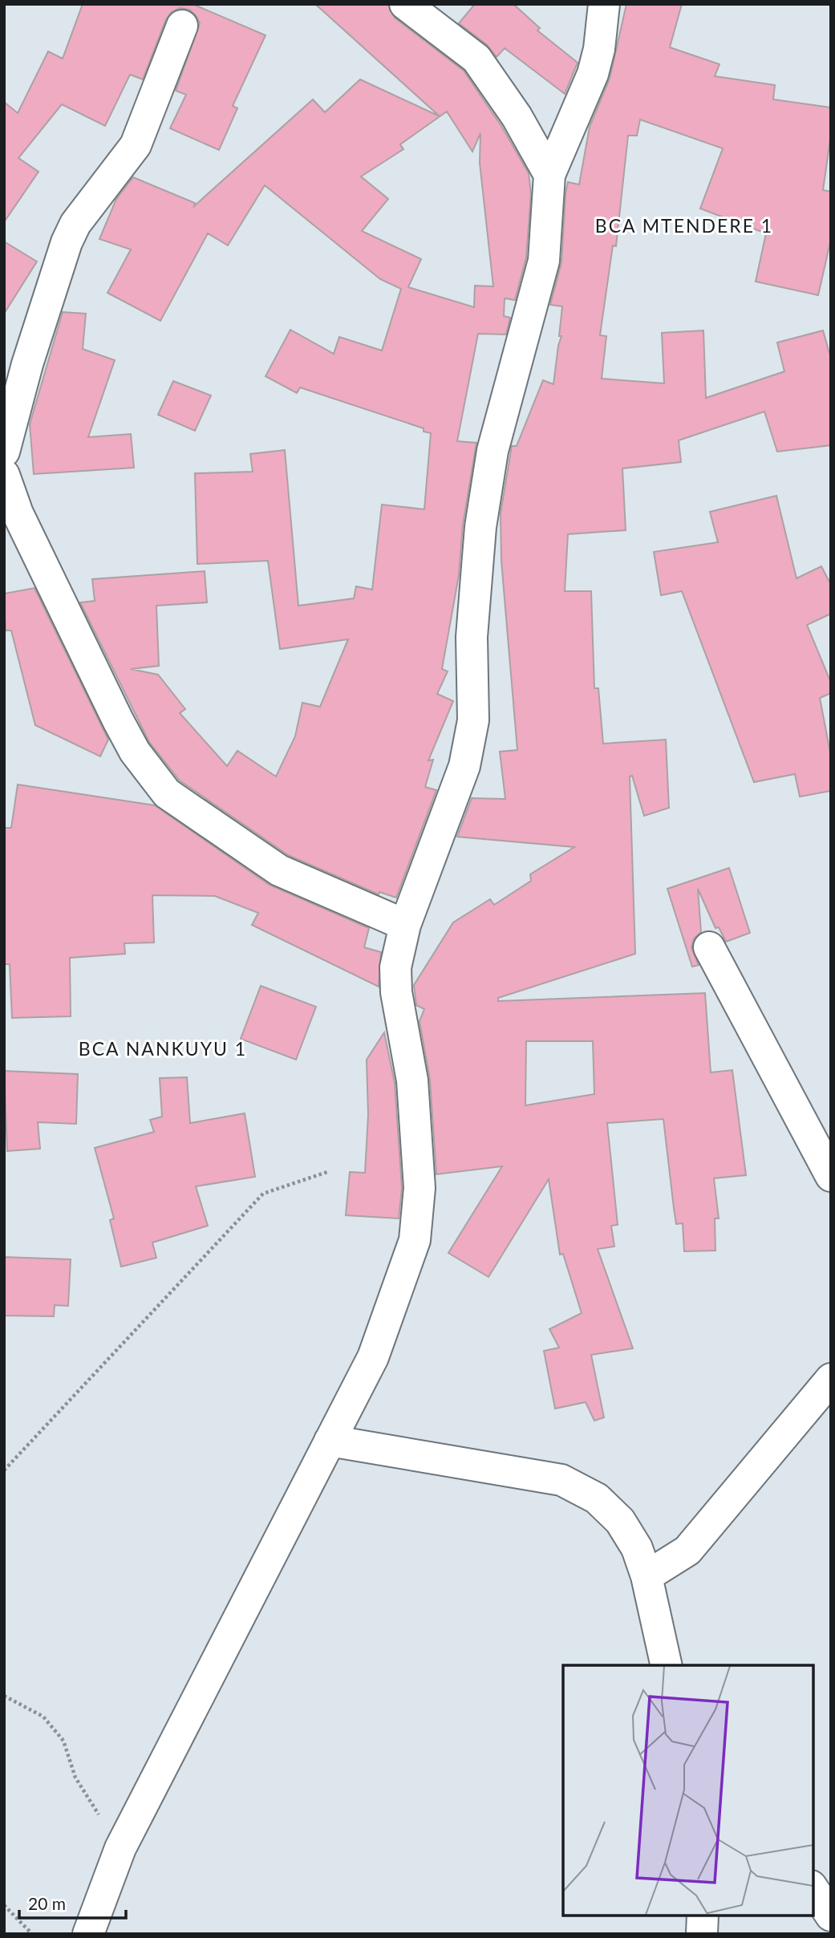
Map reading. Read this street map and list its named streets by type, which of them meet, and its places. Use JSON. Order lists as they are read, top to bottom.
{
  "districts": ["BCA MTENDERE 1", "BCA NANKUYU 1"],
  "scale_bar": "20 m"
}
